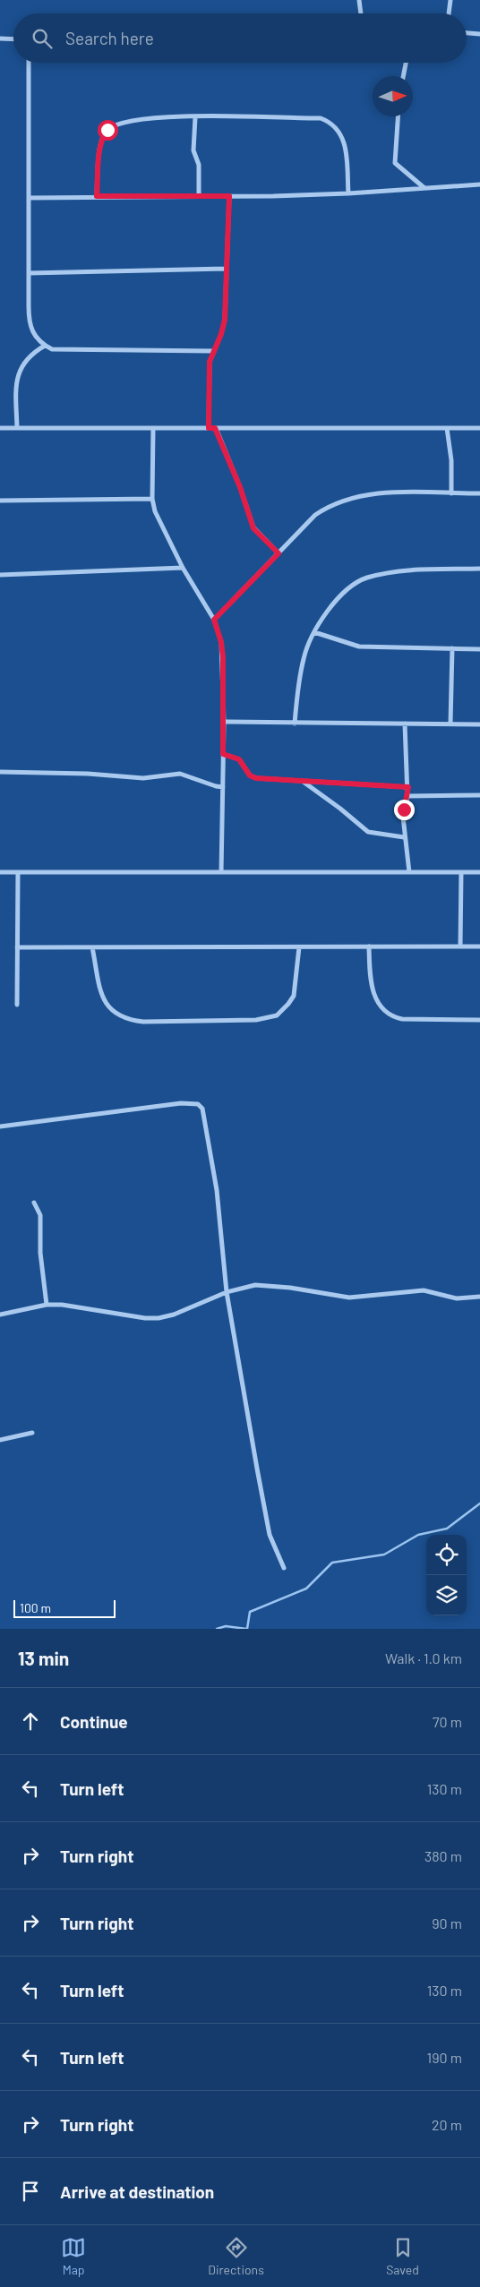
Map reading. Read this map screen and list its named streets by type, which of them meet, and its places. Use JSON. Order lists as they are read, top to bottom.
{
  "scale_bar": "100 m",
  "north": "right",
  "page": {
    "search": "Search here",
    "scale": "100 m",
    "heading": ["13 min", "Walk · 1.0 km"],
    "list": [
      ["Continue", "70 m"],
      ["Turn left", "130 m"],
      ["Turn right", "380 m"],
      ["Turn right", "90 m"],
      ["Turn left", "130 m"],
      ["Turn left", "190 m"],
      ["Turn right", "20 m"],
      "Arrive at destination"
    ],
    "nav": ["Map", "Directions", "Saved"]
  }
}
